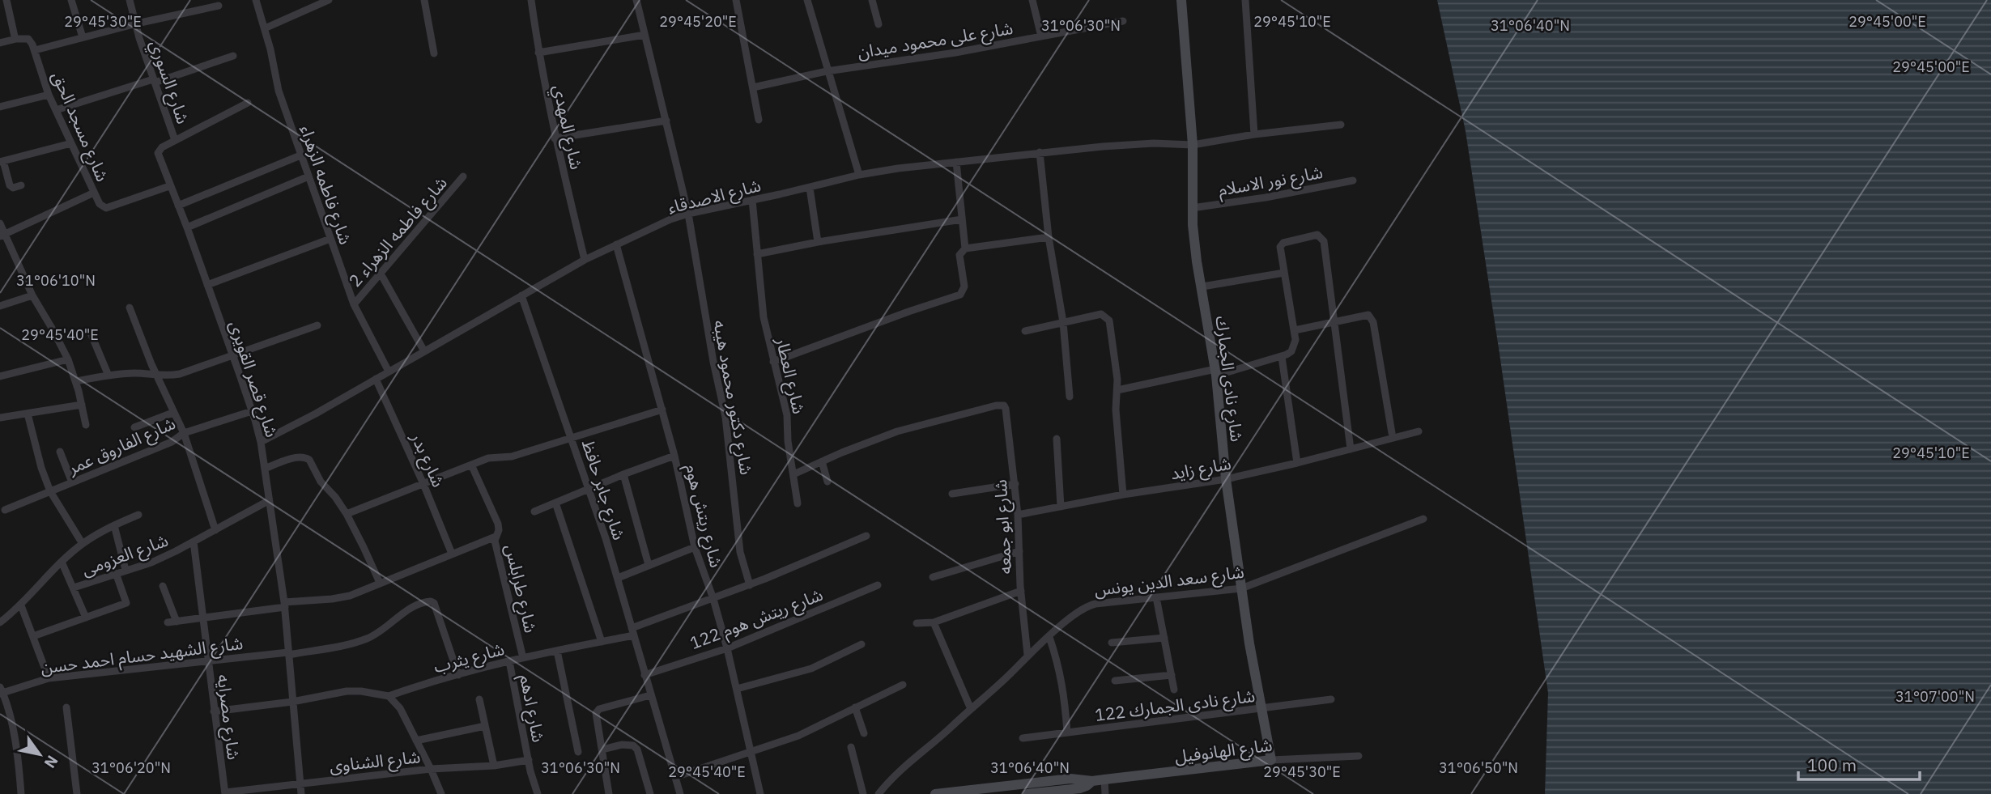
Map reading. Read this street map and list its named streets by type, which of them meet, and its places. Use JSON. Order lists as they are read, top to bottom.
{
  "streets": {
    "street": [
      "شارع على محمود ميدان",
      "شارع السوري",
      "شارع مسجد الحق",
      "شارع المهدي",
      "شارع نور الاسلام",
      "شارع فاطمه الزهراء",
      "شارع الاصدقاء",
      "شارع فاطمه الزهراء 2",
      "شارع العطار",
      "شارع قصر القويرى",
      "شارع نادى الجمارك",
      "شارع دكتور محمود هيبه",
      "شارع الفاروق عمر",
      "شارع بدر",
      "شارع زايد",
      "شارع جابر حافظ",
      "شارع ريتش هوم",
      "شارع ابو جمعه",
      "شارع العزومى",
      "شارع سعد الدين يونس",
      "شارع طرابلس",
      "شارع ريتش هوم 122",
      "شارع الشهيد حسام احمد حسن",
      "شارع يثرب",
      "شارع نادى الجمارك 122",
      "شارع ادهم",
      "شارع مصرايه",
      "شارع الهانوفيل",
      "شارع الشناوى"
    ]
  },
  "crossings": [
    ["شارع السوري", "شارع قصر القويرى"],
    ["شارع مسجد الحق", "شارع قصر القويرى"],
    ["شارع المهدي", "شارع الاصدقاء"],
    ["شارع نور الاسلام", "شارع نادى الجمارك"],
    ["شارع فاطمه الزهراء", "شارع الاصدقاء"],
    ["شارع فاطمه الزهراء", "شارع فاطمه الزهراء 2"],
    ["شارع الاصدقاء", "شارع العطار"],
    ["شارع الاصدقاء", "شارع قصر القويرى"],
    ["شارع الاصدقاء", "شارع نادى الجمارك"],
    ["شارع الاصدقاء", "شارع دكتور محمود هيبه"],
    ["شارع الاصدقاء", "شارع بدر"],
    ["شارع الاصدقاء", "شارع جابر حافظ"],
    ["شارع الاصدقاء", "شارع ريتش هوم"],
    ["شارع قصر القويرى", "شارع الفاروق عمر"],
    ["شارع قصر القويرى", "شارع العزومى"],
    ["شارع قصر القويرى", "شارع الشهيد حسام احمد حسن"],
    ["شارع قصر القويرى", "شارع الشناوى"],
    ["شارع نادى الجمارك", "شارع زايد"],
    ["شارع نادى الجمارك", "شارع سعد الدين يونس"],
    ["شارع نادى الجمارك", "شارع نادى الجمارك 122"],
    ["شارع نادى الجمارك", "شارع الهانوفيل"],
    ["شارع دكتور محمود هيبه", "شارع يثرب"],
    ["شارع زايد", "شارع ابو جمعه"],
    ["شارع جابر حافظ", "شارع ريتش هوم 122"],
    ["شارع جابر حافظ", "شارع يثرب"],
    ["شارع ريتش هوم", "شارع ريتش هوم 122"],
    ["شارع ريتش هوم", "شارع يثرب"],
    ["شارع ابو جمعه", "شارع سعد الدين يونس"],
    ["شارع العزومى", "شارع مصرايه"],
    ["شارع طرابلس", "شارع يثرب"],
    ["شارع الشهيد حسام احمد حسن", "شارع يثرب"],
    ["شارع الشهيد حسام احمد حسن", "شارع مصرايه"],
    ["شارع يثرب", "شارع ادهم"],
    ["شارع ادهم", "شارع الشناوى"],
    ["شارع مصرايه", "شارع الشناوى"]
  ],
  "scale_bar": "100 m",
  "north": "bottom right",
  "coordinates": [
    "29°45'00\"E",
    "29°45'30\"E",
    "29°45'20\"E",
    "29°45'10\"E",
    "31°06'30\"N",
    "31°06'40\"N",
    "31°06'10\"N",
    "29°45'40\"E",
    "31°07'00\"N",
    "31°06'20\"N",
    "31°06'50\"N"
  ]
}
